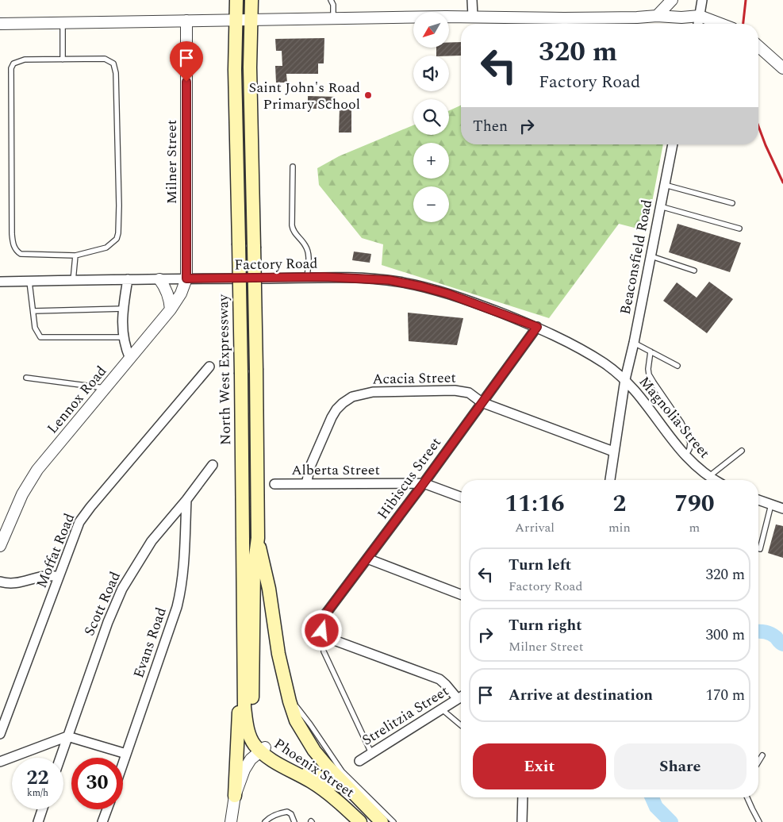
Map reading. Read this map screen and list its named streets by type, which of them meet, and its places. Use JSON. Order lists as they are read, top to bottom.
{
  "streets": {
    "main road": ["North West Expressway", "Phoenix Street"],
    "street": [
      "Milner Street",
      "Beaconsfield Road",
      "Factory Road",
      "Acacia Street",
      "Lennox Road",
      "Magnolia Street",
      "Alberta Street",
      "Hibiscus Street",
      "Moffat Road",
      "Scott Road",
      "Evans Road",
      "Strelitzia Street"
    ]
  },
  "crossings": [
    ["Milner Street", "Factory Road"],
    ["Milner Street", "Lennox Road"],
    ["Beaconsfield Road", "Factory Road"],
    ["Beaconsfield Road", "Acacia Street"],
    ["Beaconsfield Road", "Magnolia Street"],
    ["Factory Road", "Lennox Road"],
    ["Factory Road", "Magnolia Street"],
    ["Factory Road", "Hibiscus Street"],
    ["North West Expressway", "Phoenix Street"],
    ["Acacia Street", "Alberta Street"],
    ["Acacia Street", "Hibiscus Street"],
    ["Alberta Street", "Hibiscus Street"],
    ["Hibiscus Street", "Strelitzia Street"],
    ["Scott Road", "Evans Road"]
  ],
  "places": ["Saint John's Road Primary School"],
  "north": "bottom left",
  "page": {
    "map_buttons": ["+", "−"],
    "turn": ["320 m", "Factory Road"],
    "then": "Then",
    "eta": [
      "11:16",
      "Arrival",
      "2",
      "min",
      "790",
      "m"
    ],
    "list": [
      {
        "name": "Turn left",
        "note": "Factory Road",
        "value": "320 m"
      },
      {
        "name": "Turn right",
        "note": "Milner Street",
        "value": "300 m"
      },
      {
        "name": "Arrive at destination",
        "value": "170 m"
      }
    ],
    "buttons": ["Exit", "Share"],
    "speed": "22 km/h",
    "limit": "30"
  }
}
